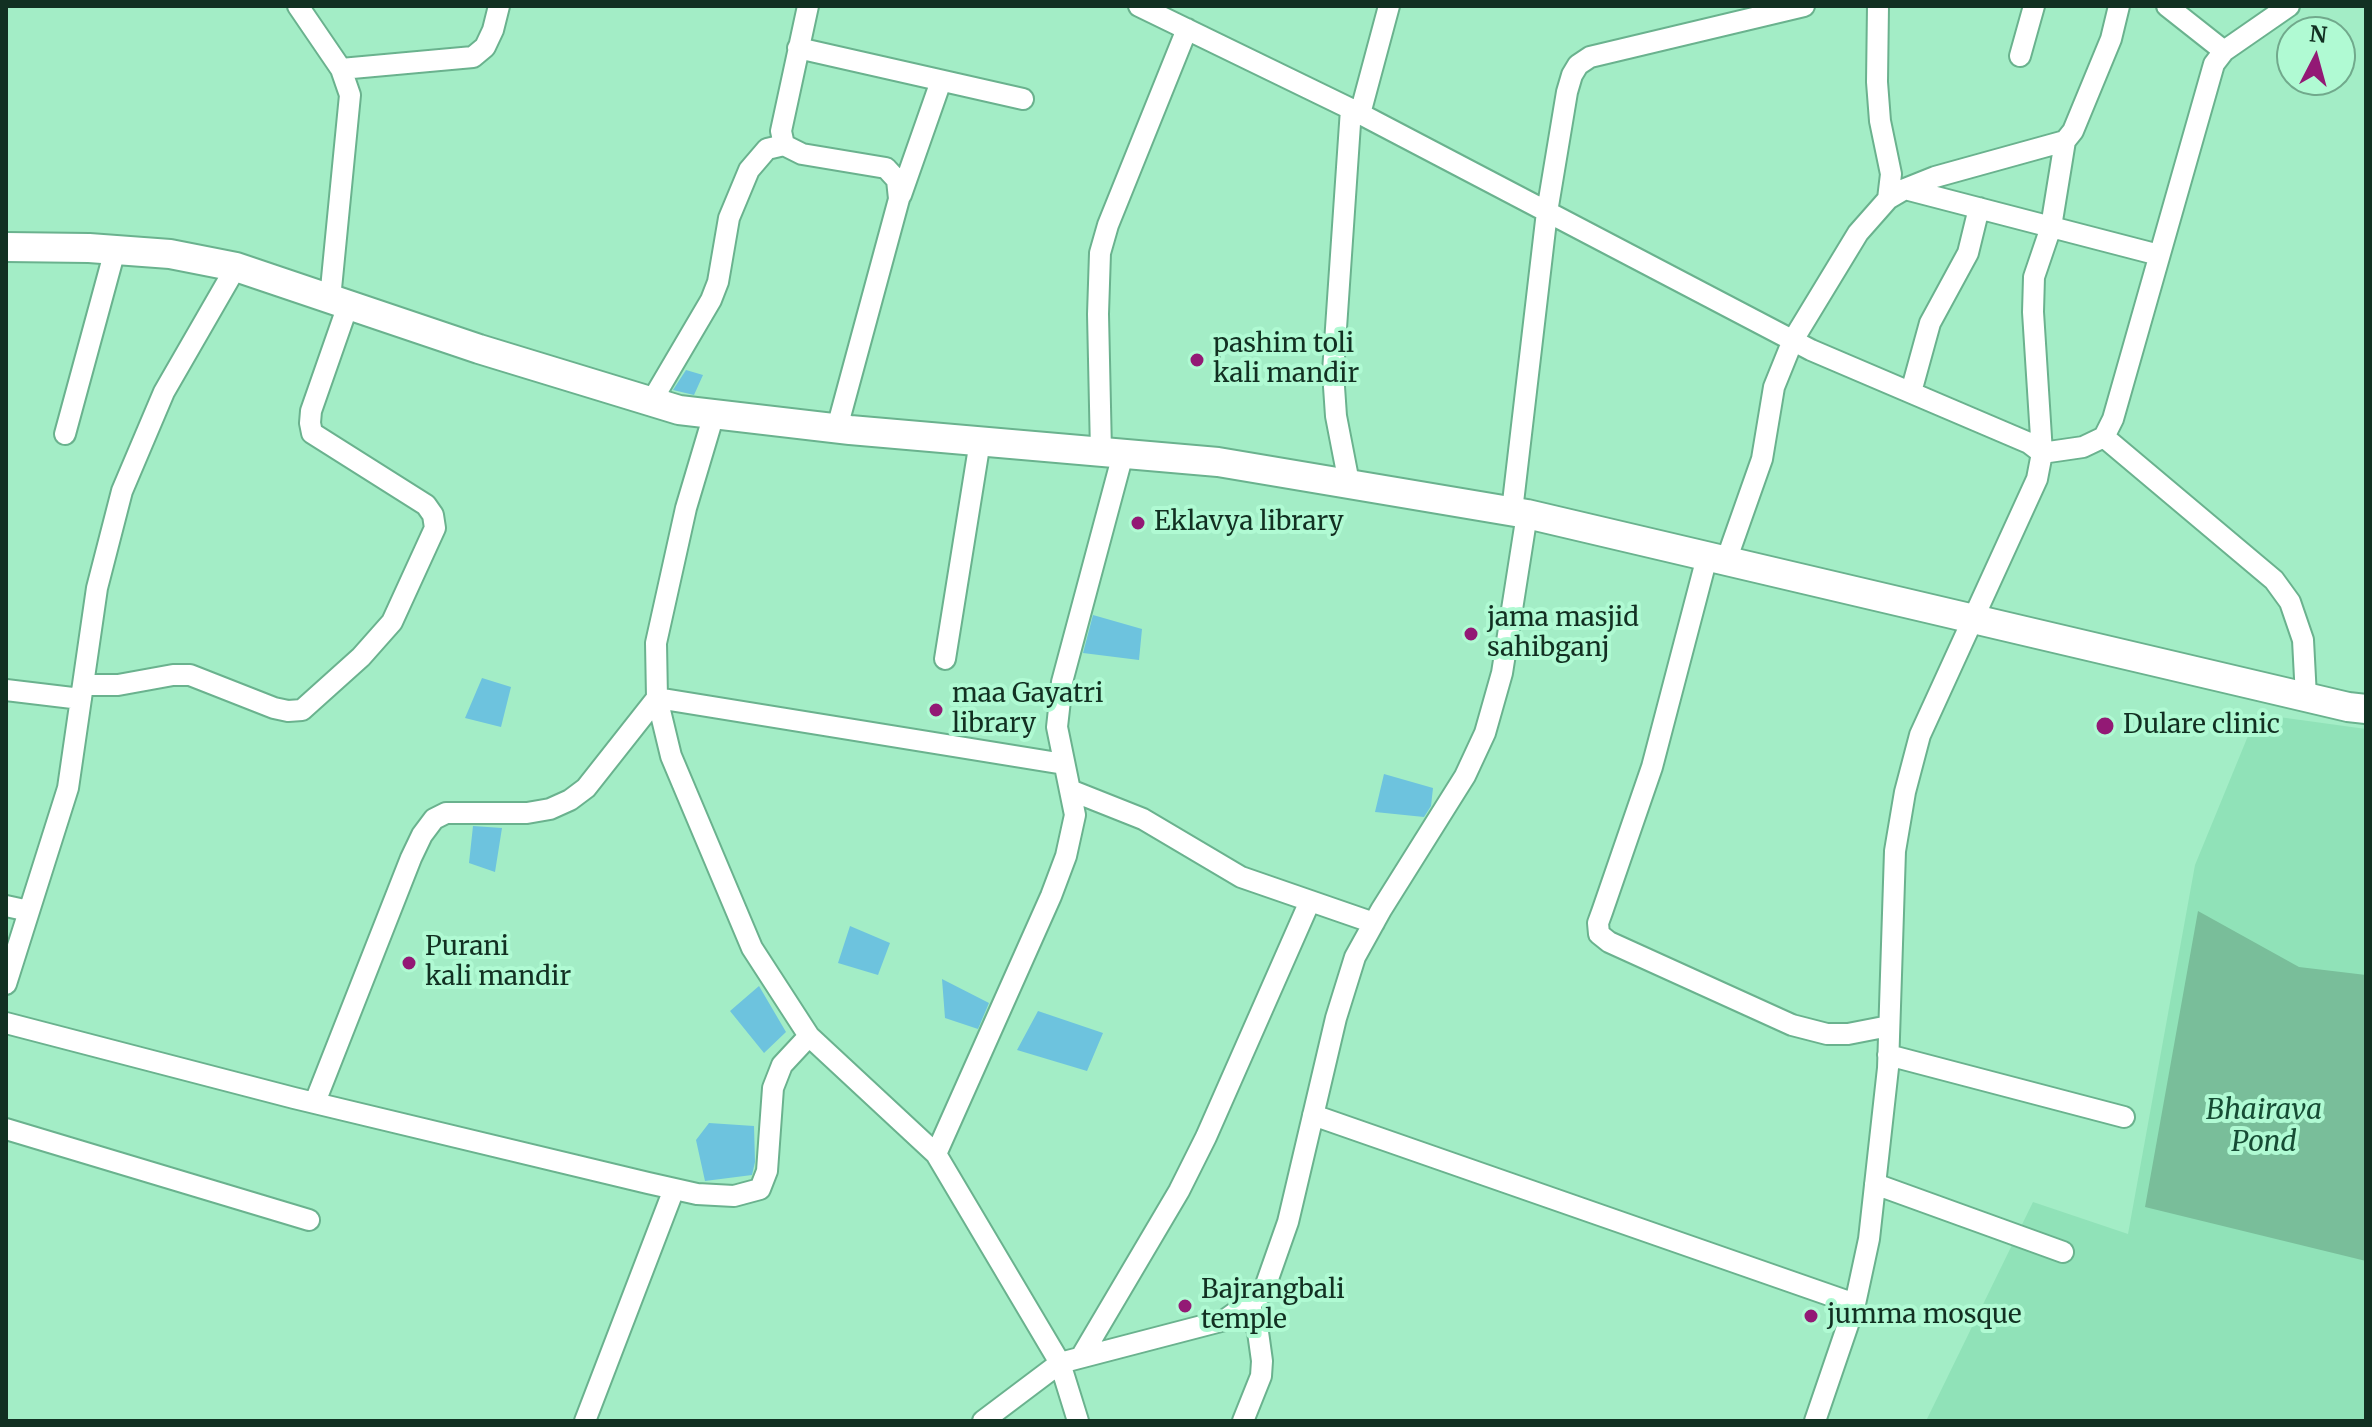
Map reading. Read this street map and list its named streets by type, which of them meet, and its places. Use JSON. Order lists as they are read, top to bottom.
{
  "water": ["Bhairava Pond"],
  "places": [
    "pashim toli kali mandir",
    "Eklavya library",
    "jama masjid sahibganj",
    "maa Gayatri library",
    "Dulare clinic",
    "Purani kali mandir",
    "Bajrangbali temple",
    "jumma mosque"
  ],
  "north": "top"
}
